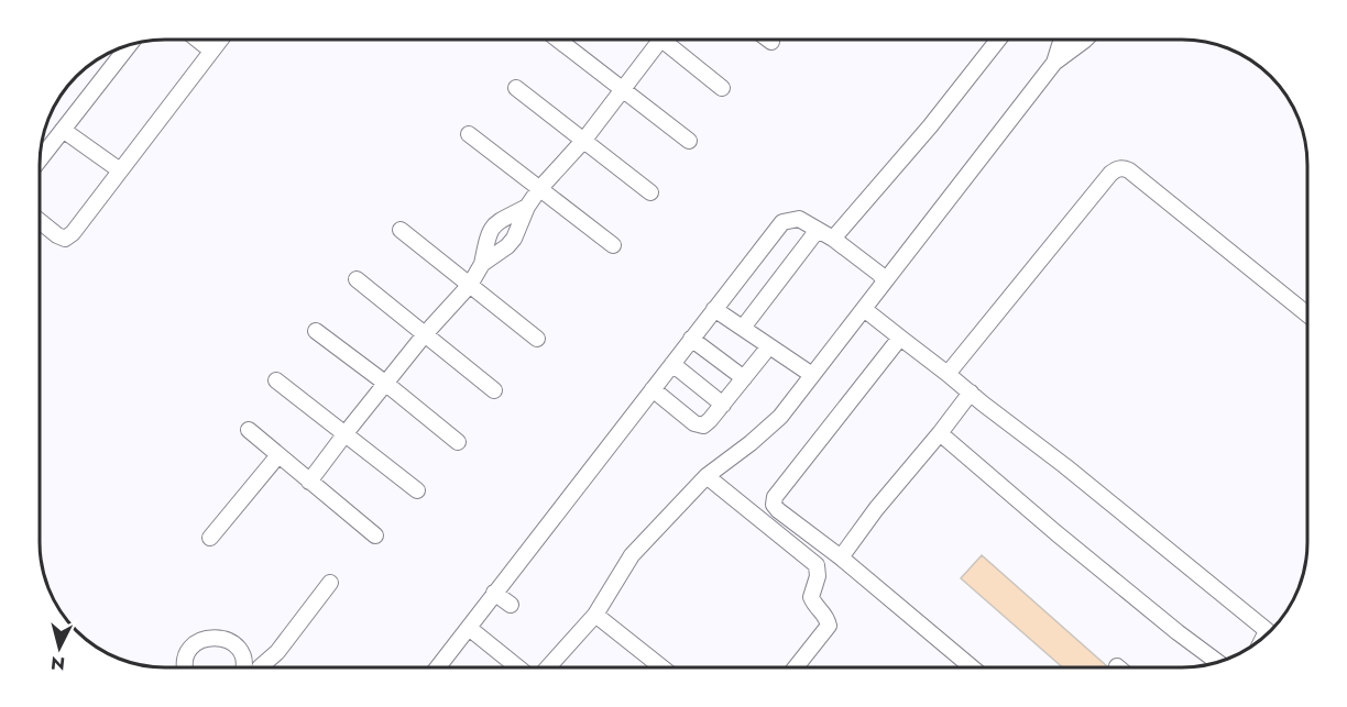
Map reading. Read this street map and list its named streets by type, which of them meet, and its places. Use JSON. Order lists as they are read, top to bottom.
{
  "north": "bottom"
}
